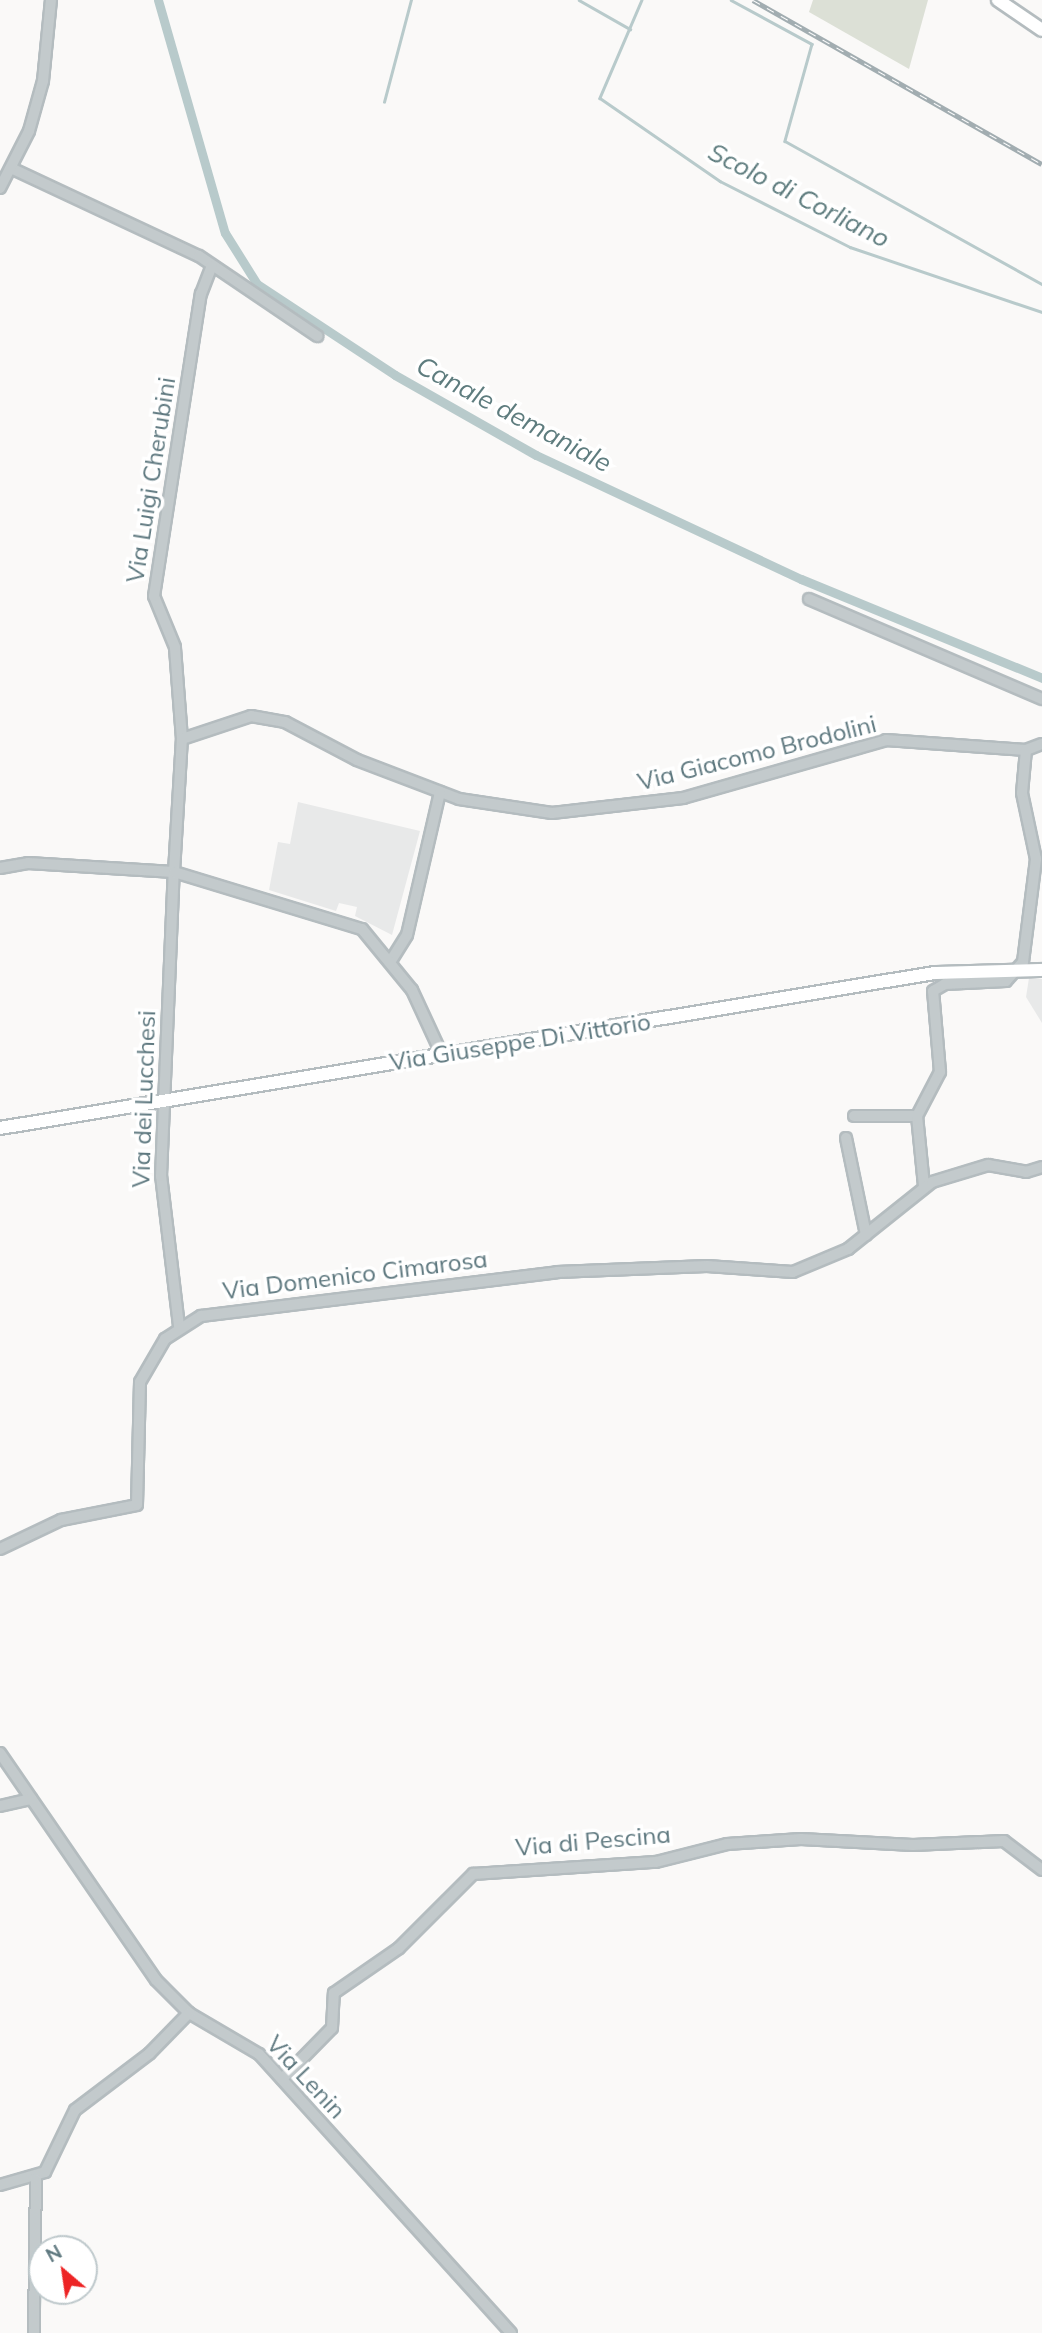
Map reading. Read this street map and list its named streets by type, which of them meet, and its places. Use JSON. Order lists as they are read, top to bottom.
{
  "streets": {
    "main road": ["Via Giuseppe Di Vittorio"],
    "street": [
      "Via Luigi Cherubini",
      "Via Giacomo Brodolini",
      "Via dei Lucchesi",
      "Via Domenico Cimarosa",
      "Via di Pescina",
      "Via Lenin"
    ]
  },
  "crossings": [
    ["Via Luigi Cherubini", "Via Giacomo Brodolini"],
    ["Via Giuseppe Di Vittorio", "Via dei Lucchesi"],
    ["Via dei Lucchesi", "Via Domenico Cimarosa"],
    ["Via di Pescina", "Via Lenin"]
  ],
  "water": ["Scolo di Corliano", "Canale demaniale"],
  "north": "top left"
}
